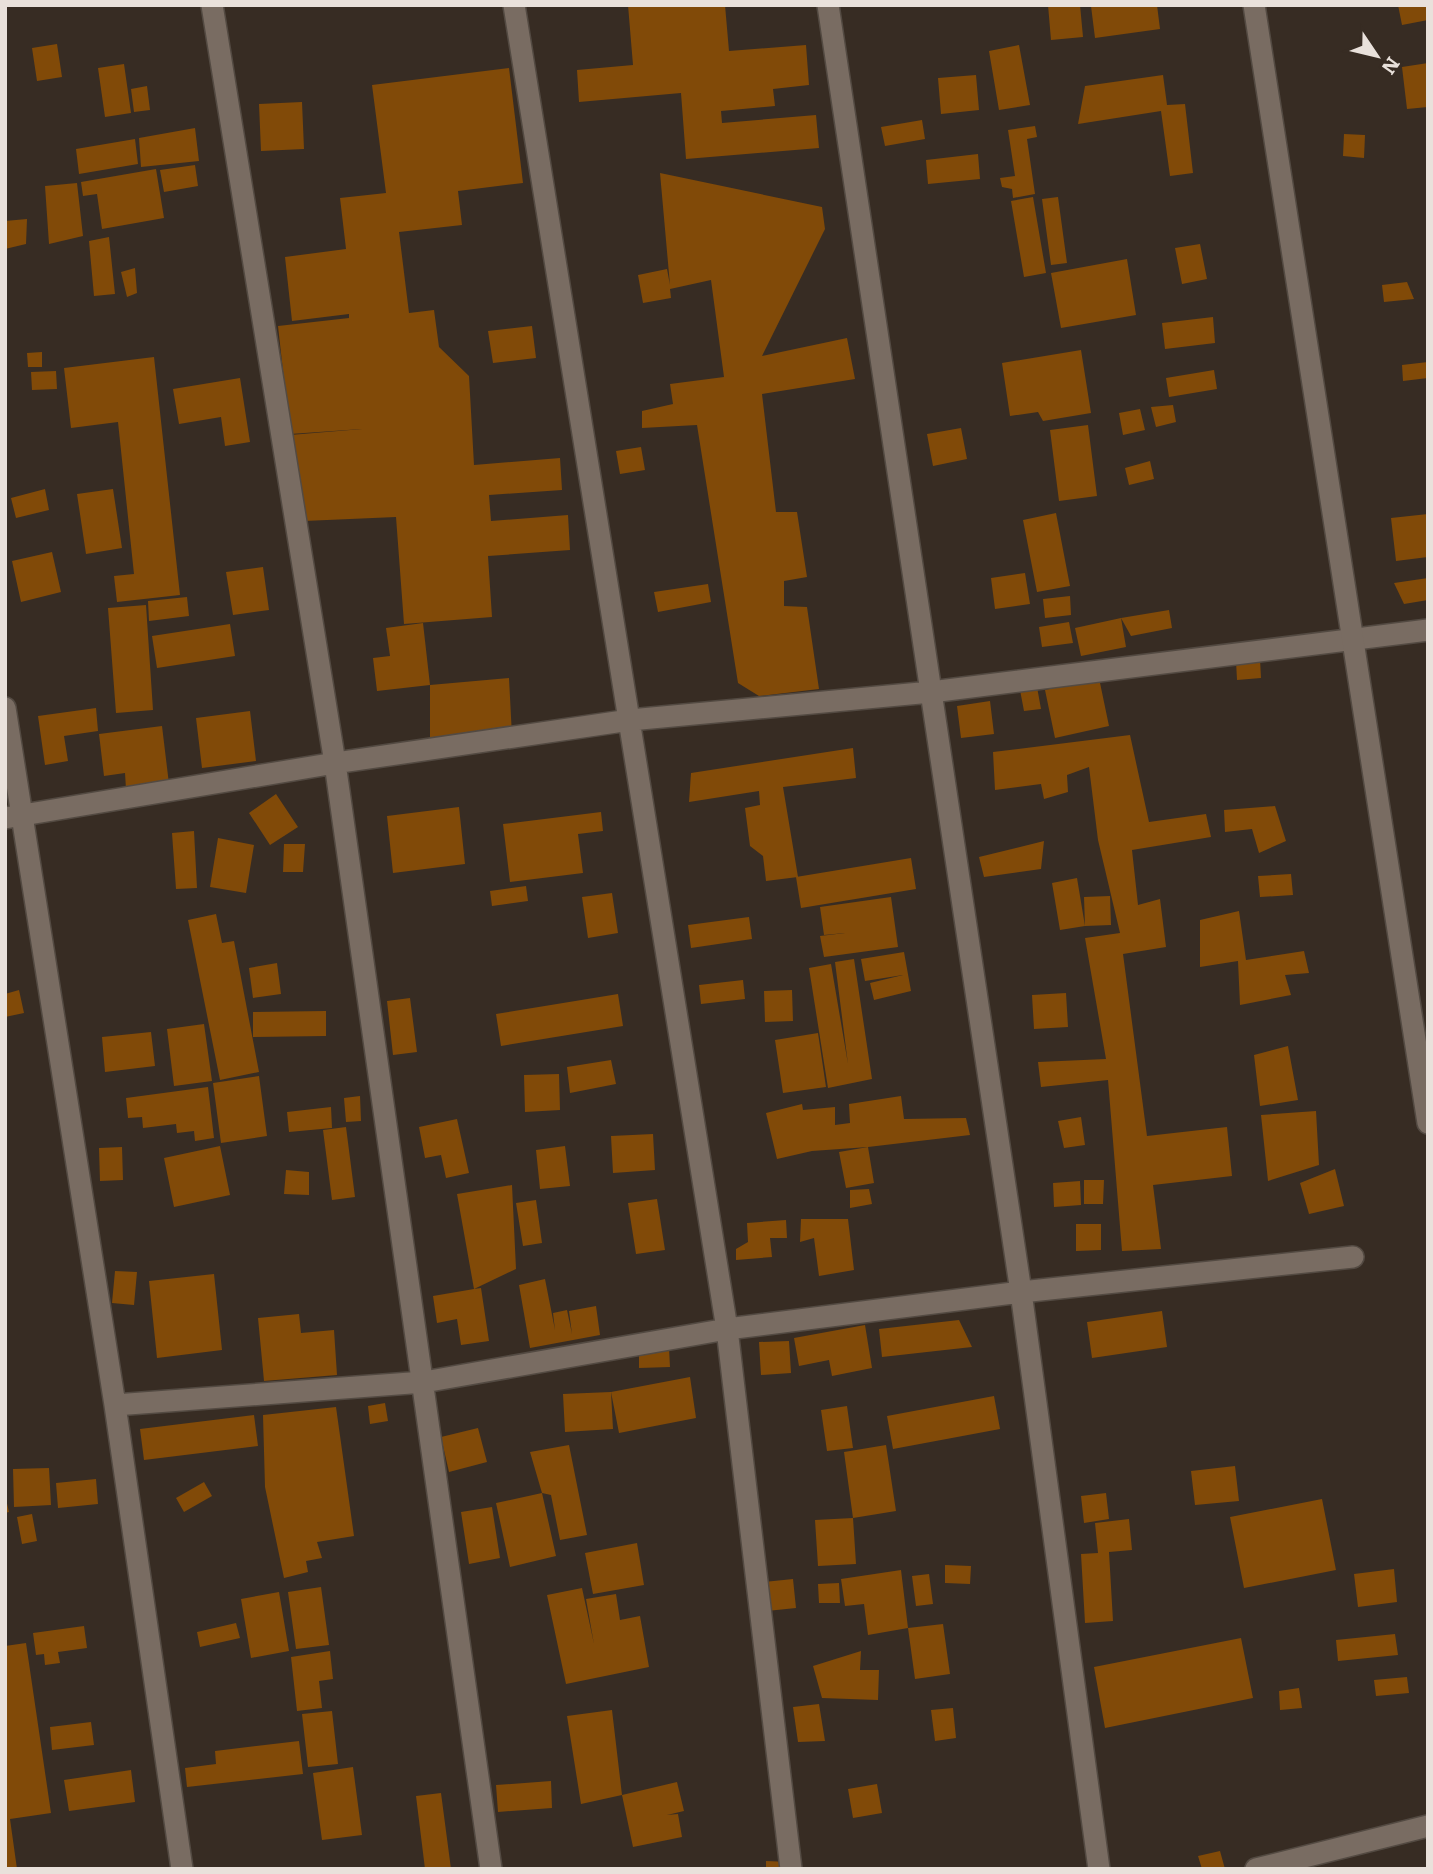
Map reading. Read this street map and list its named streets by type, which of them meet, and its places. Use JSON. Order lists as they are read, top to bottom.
{
  "north": "bottom right"
}
